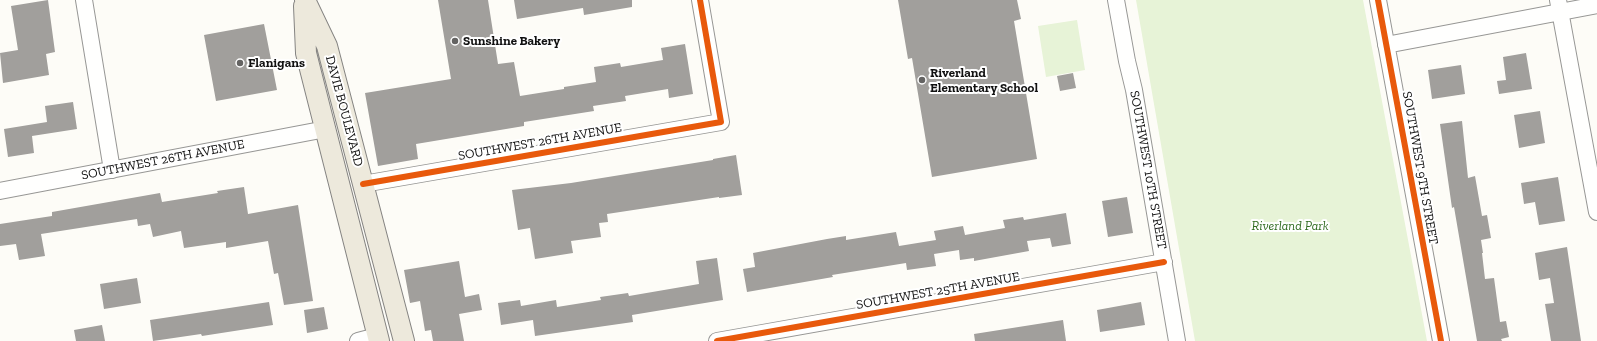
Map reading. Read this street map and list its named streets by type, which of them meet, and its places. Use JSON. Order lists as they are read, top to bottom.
{
  "streets": {
    "main road": ["DAVIE BOULEVARD"],
    "street": [
      "SOUTHWEST 26TH AVENUE",
      "SOUTHWEST 9TH STREET",
      "SOUTHWEST 10TH STREET",
      "SOUTHWEST 25TH AVENUE"
    ]
  },
  "crossings": [
    ["DAVIE BOULEVARD", "SOUTHWEST 26TH AVENUE"],
    ["SOUTHWEST 10TH STREET", "SOUTHWEST 25TH AVENUE"]
  ],
  "parks": ["Riverland Park"],
  "places": ["Sunshine Bakery", "Flanigans", "Riverland Elementary School"]
}
